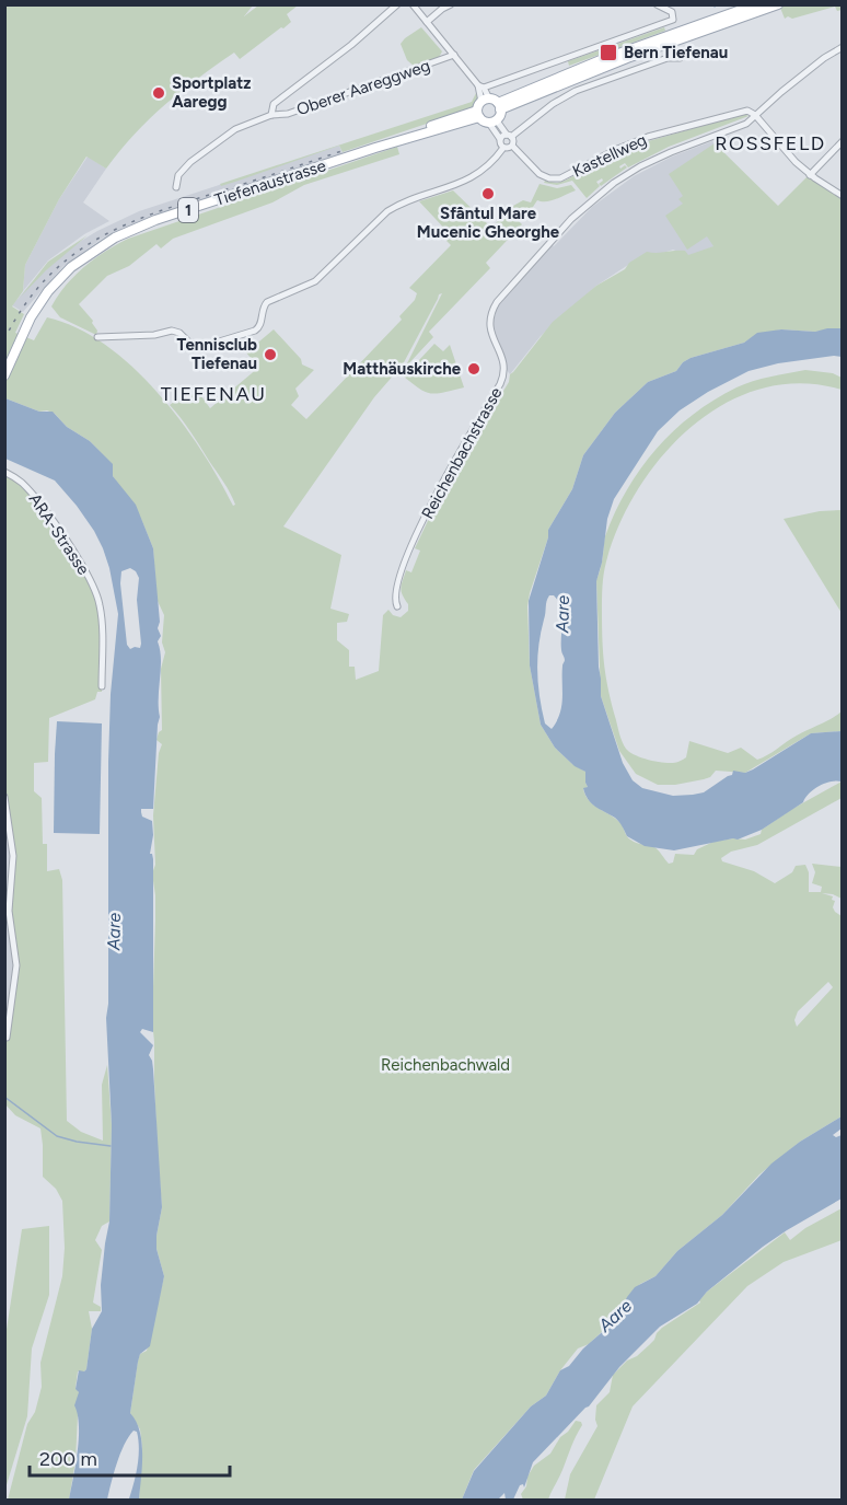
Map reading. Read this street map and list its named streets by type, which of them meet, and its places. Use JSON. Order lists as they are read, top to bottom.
{
  "streets": {
    "main road": ["Tiefenaustrasse", "1"],
    "street": [
      "Oberer Aareggweg",
      "Kastellweg",
      "Reichenbachstrasse",
      "ARA-Strasse"
    ]
  },
  "crossings": [
    ["Kastellweg", "Reichenbachstrasse"]
  ],
  "districts": ["ROSSFELD", "TIEFENAU"],
  "water": ["Aare"],
  "parks": ["Reichenbachwald"],
  "places": {
    "transit": ["Bern Tiefenau"],
    "other": [
      "Sportplatz Aaregg",
      "Sfântul Mare Mucenic Gheorghe",
      "Tennisclub Tiefenau",
      "Matthäuskirche"
    ]
  },
  "scale_bar": "200 m"
}
